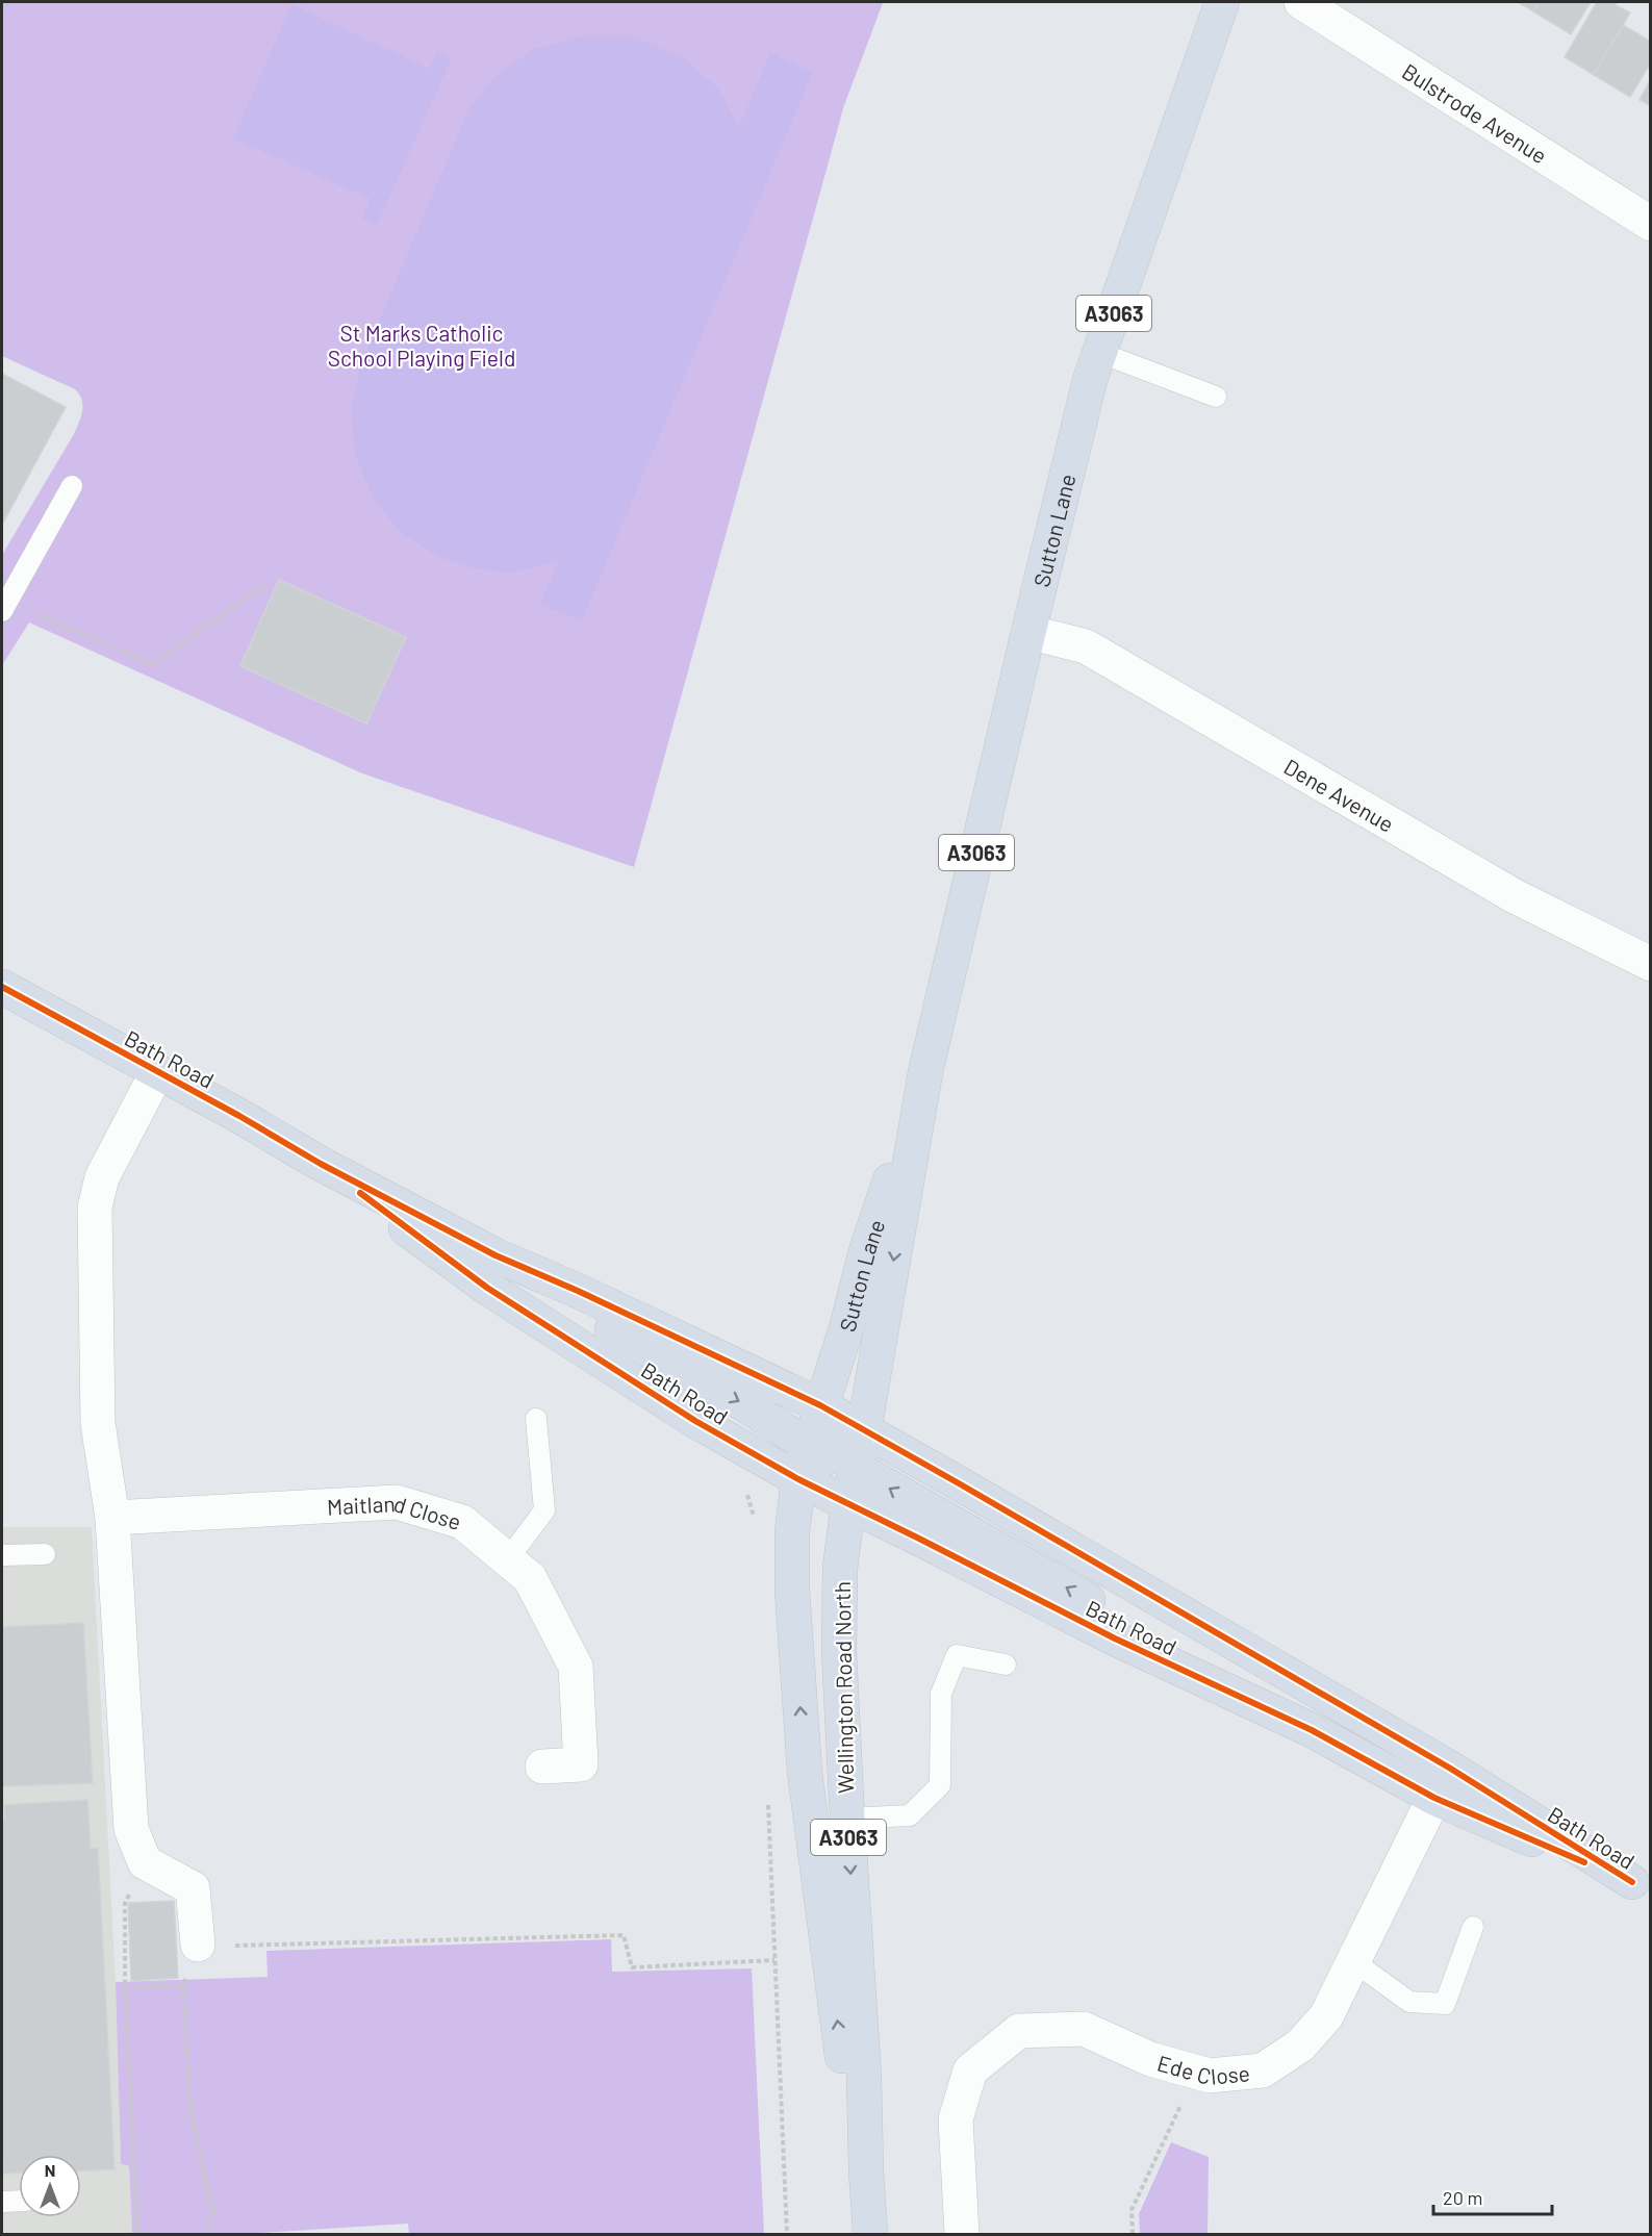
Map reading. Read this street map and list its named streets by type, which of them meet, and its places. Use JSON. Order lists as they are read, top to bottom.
{
  "streets": {
    "main road": [
      "A3063",
      "Sutton Lane",
      "Bath Road",
      "Wellington Road North"
    ],
    "street": [
      "Bulstrode Avenue",
      "Dene Avenue",
      "Maitland Close",
      "Ede Close"
    ]
  },
  "crossings": [
    ["Sutton Lane", "Dene Avenue"],
    ["Sutton Lane", "Bath Road"],
    ["Sutton Lane", "Wellington Road North"],
    ["Bath Road", "Wellington Road North"],
    ["Bath Road", "Ede Close"]
  ],
  "parks": ["St Marks Catholic School Playing Field"],
  "scale_bar": "20 m",
  "north": "top"
}
